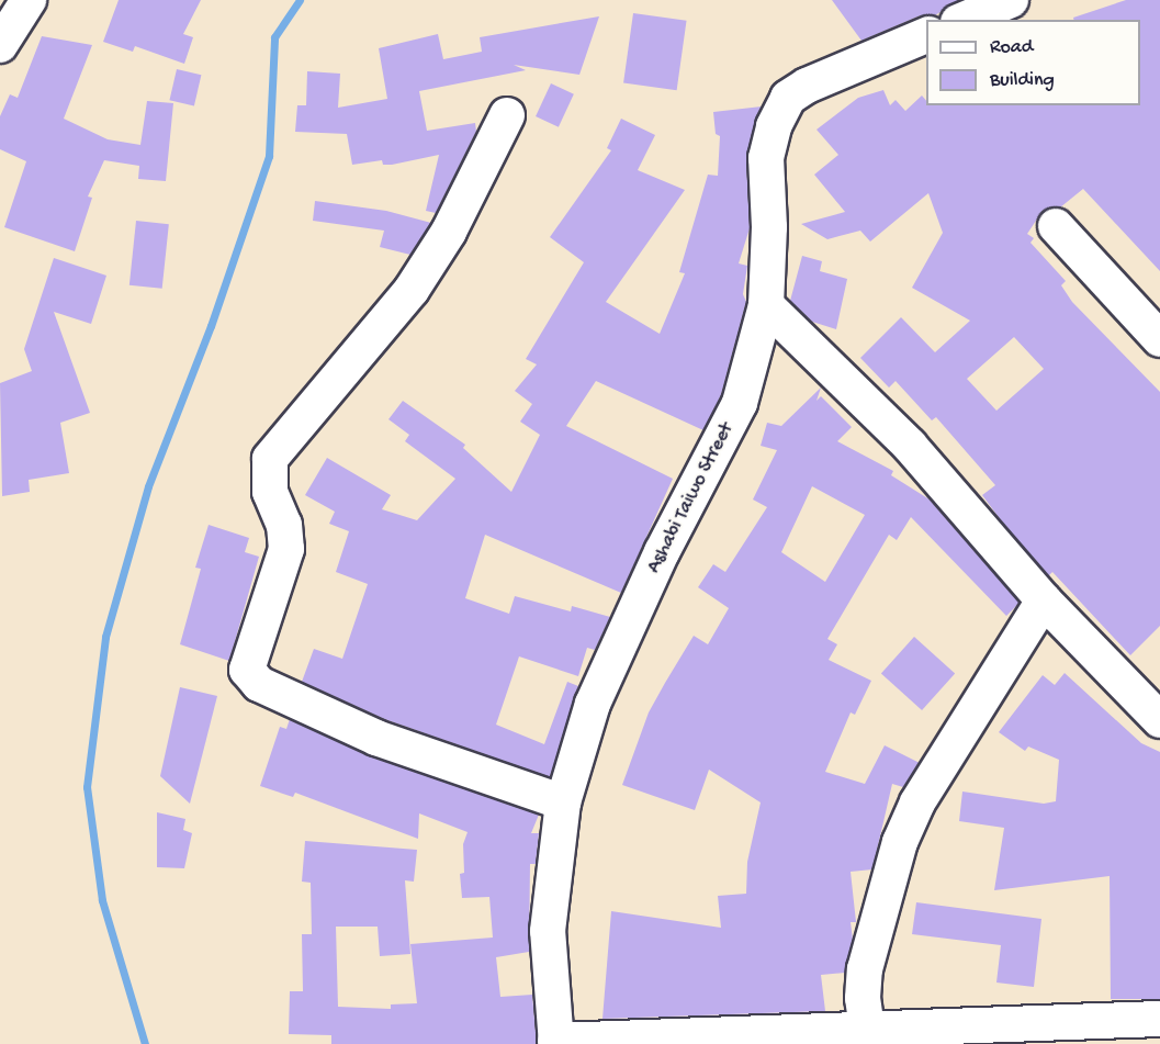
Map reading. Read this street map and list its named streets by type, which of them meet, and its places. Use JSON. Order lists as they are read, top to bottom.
{
  "streets": {
    "street": ["Ashabi Taiwo Street"]
  },
  "legend": ["Road", "Building"]
}
